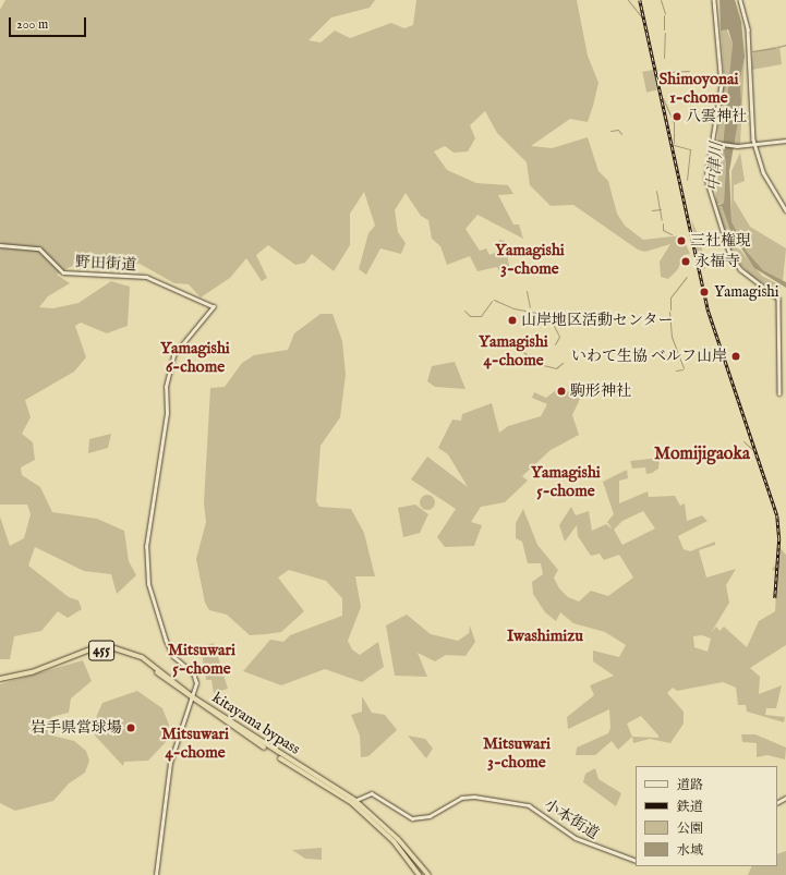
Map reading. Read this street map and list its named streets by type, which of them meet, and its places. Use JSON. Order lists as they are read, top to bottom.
{
  "streets": {
    "highway": ["455", "kitayama bypass"],
    "street": ["野田街道", "小本街道"]
  },
  "crossings": [
    ["野田街道", "kitayama bypass"],
    ["kitayama bypass", "小本街道"]
  ],
  "districts": [
    "Shimoyonai 1-chome",
    "Yamagishi 3-chome",
    "Yamagishi 4-chome",
    "Yamagishi 6-chome",
    "Momijigaoka",
    "Yamagishi 5-chome",
    "Iwashimizu",
    "Mitsuwari 5-chome",
    "Mitsuwari 4-chome",
    "Mitsuwari 3-chome"
  ],
  "water": ["中津川"],
  "places": [
    "八雲神社",
    "三社権現",
    "永福寺",
    "Yamagishi",
    "山岸地区活動センター",
    "いわて生協 ベルフ山岸",
    "駒形神社",
    "岩手県営球場"
  ],
  "legend": [
    "道路",
    "鉄道",
    "公園",
    "水域"
  ],
  "scale_bar": "200 m"
}
